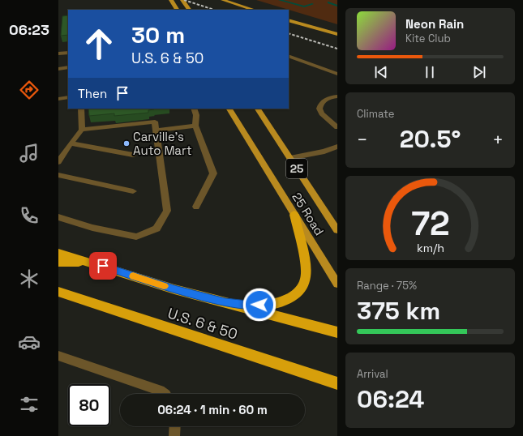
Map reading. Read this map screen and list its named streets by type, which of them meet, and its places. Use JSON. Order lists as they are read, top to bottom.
{
  "streets": {
    "highway": ["U.S. 6 & 50"],
    "main road": ["25", "25 Road"]
  },
  "places": ["Carville's Auto Mart"],
  "page": {
    "tabs": "06:23",
    "turn": ["30 m", "U.S. 6 & 50"],
    "song": ["Neon Rain", "Kite Club"],
    "then": "Then",
    "tile": [
      "Climate",
      ["Range · 75%", "375 km"],
      ["Arrival", "06:24"]
    ],
    "heat": ["−", "20.5°", "+"],
    "limit": "80",
    "trip": "06:24 · 1 min · 60 m",
    "gauge": ["72", "km/h"]
  }
}
